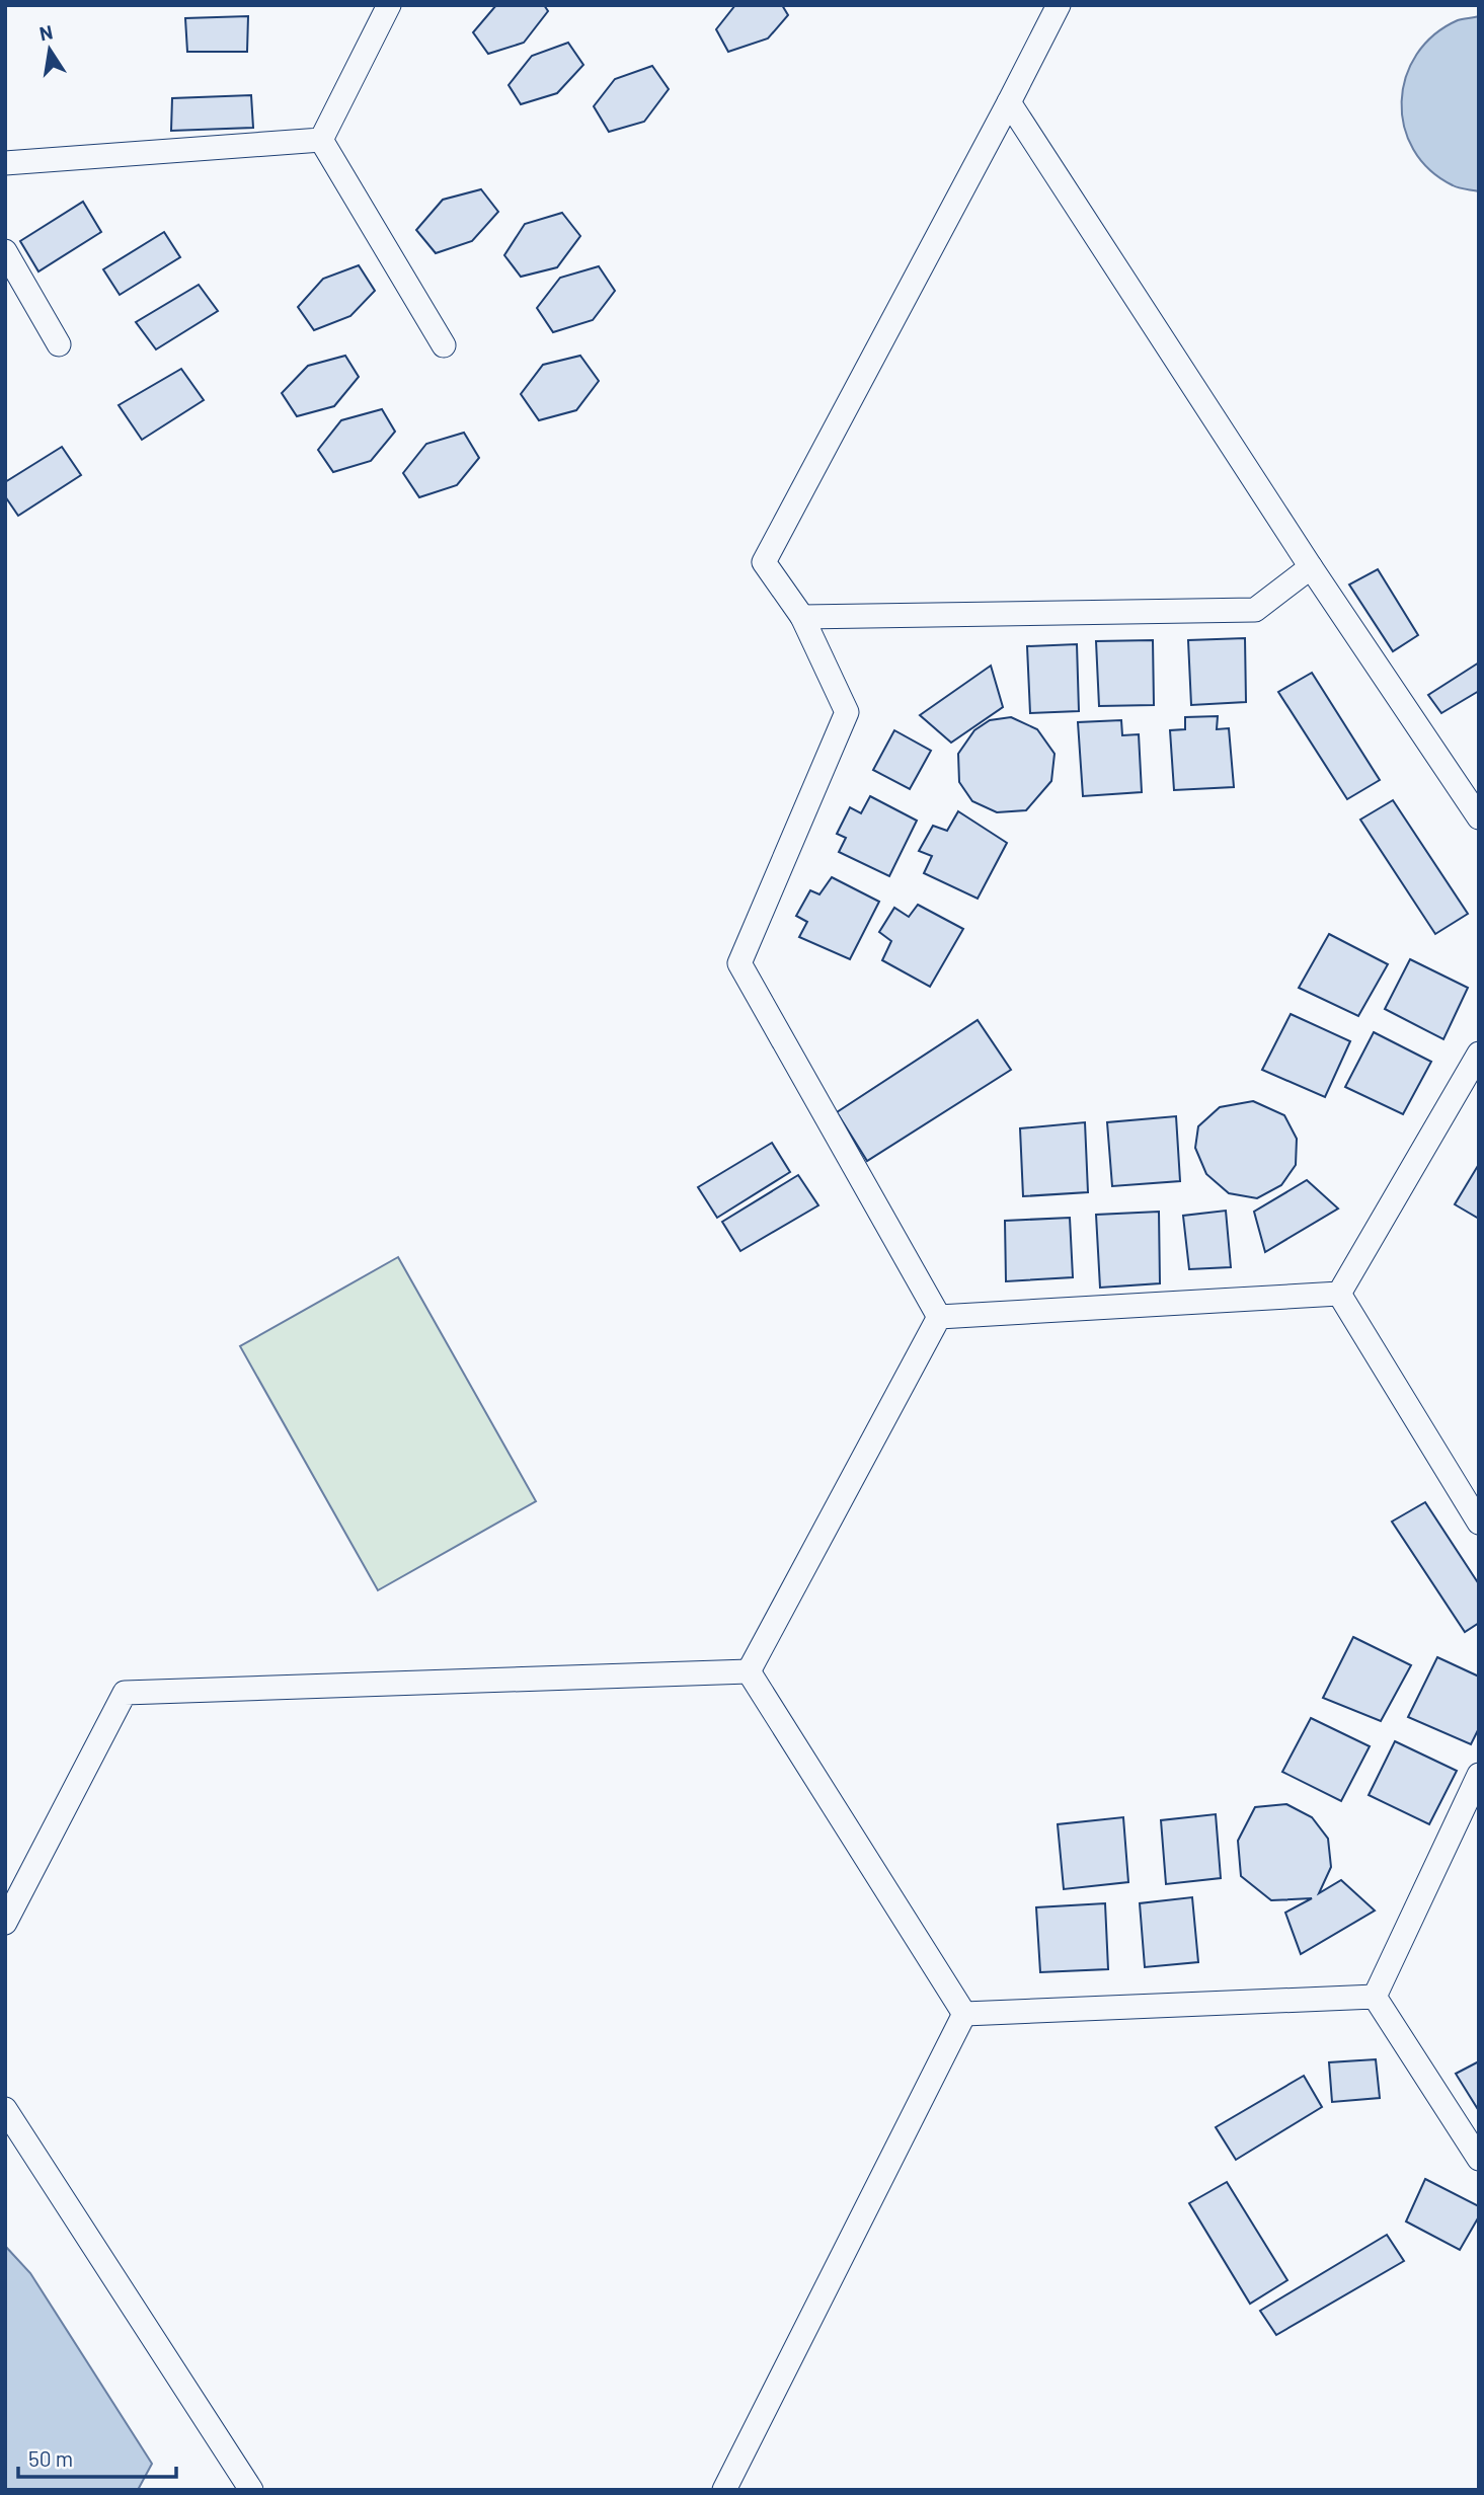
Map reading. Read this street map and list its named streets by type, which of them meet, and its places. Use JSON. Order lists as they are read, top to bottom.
{
  "scale_bar": "50 m",
  "north": "top"
}
